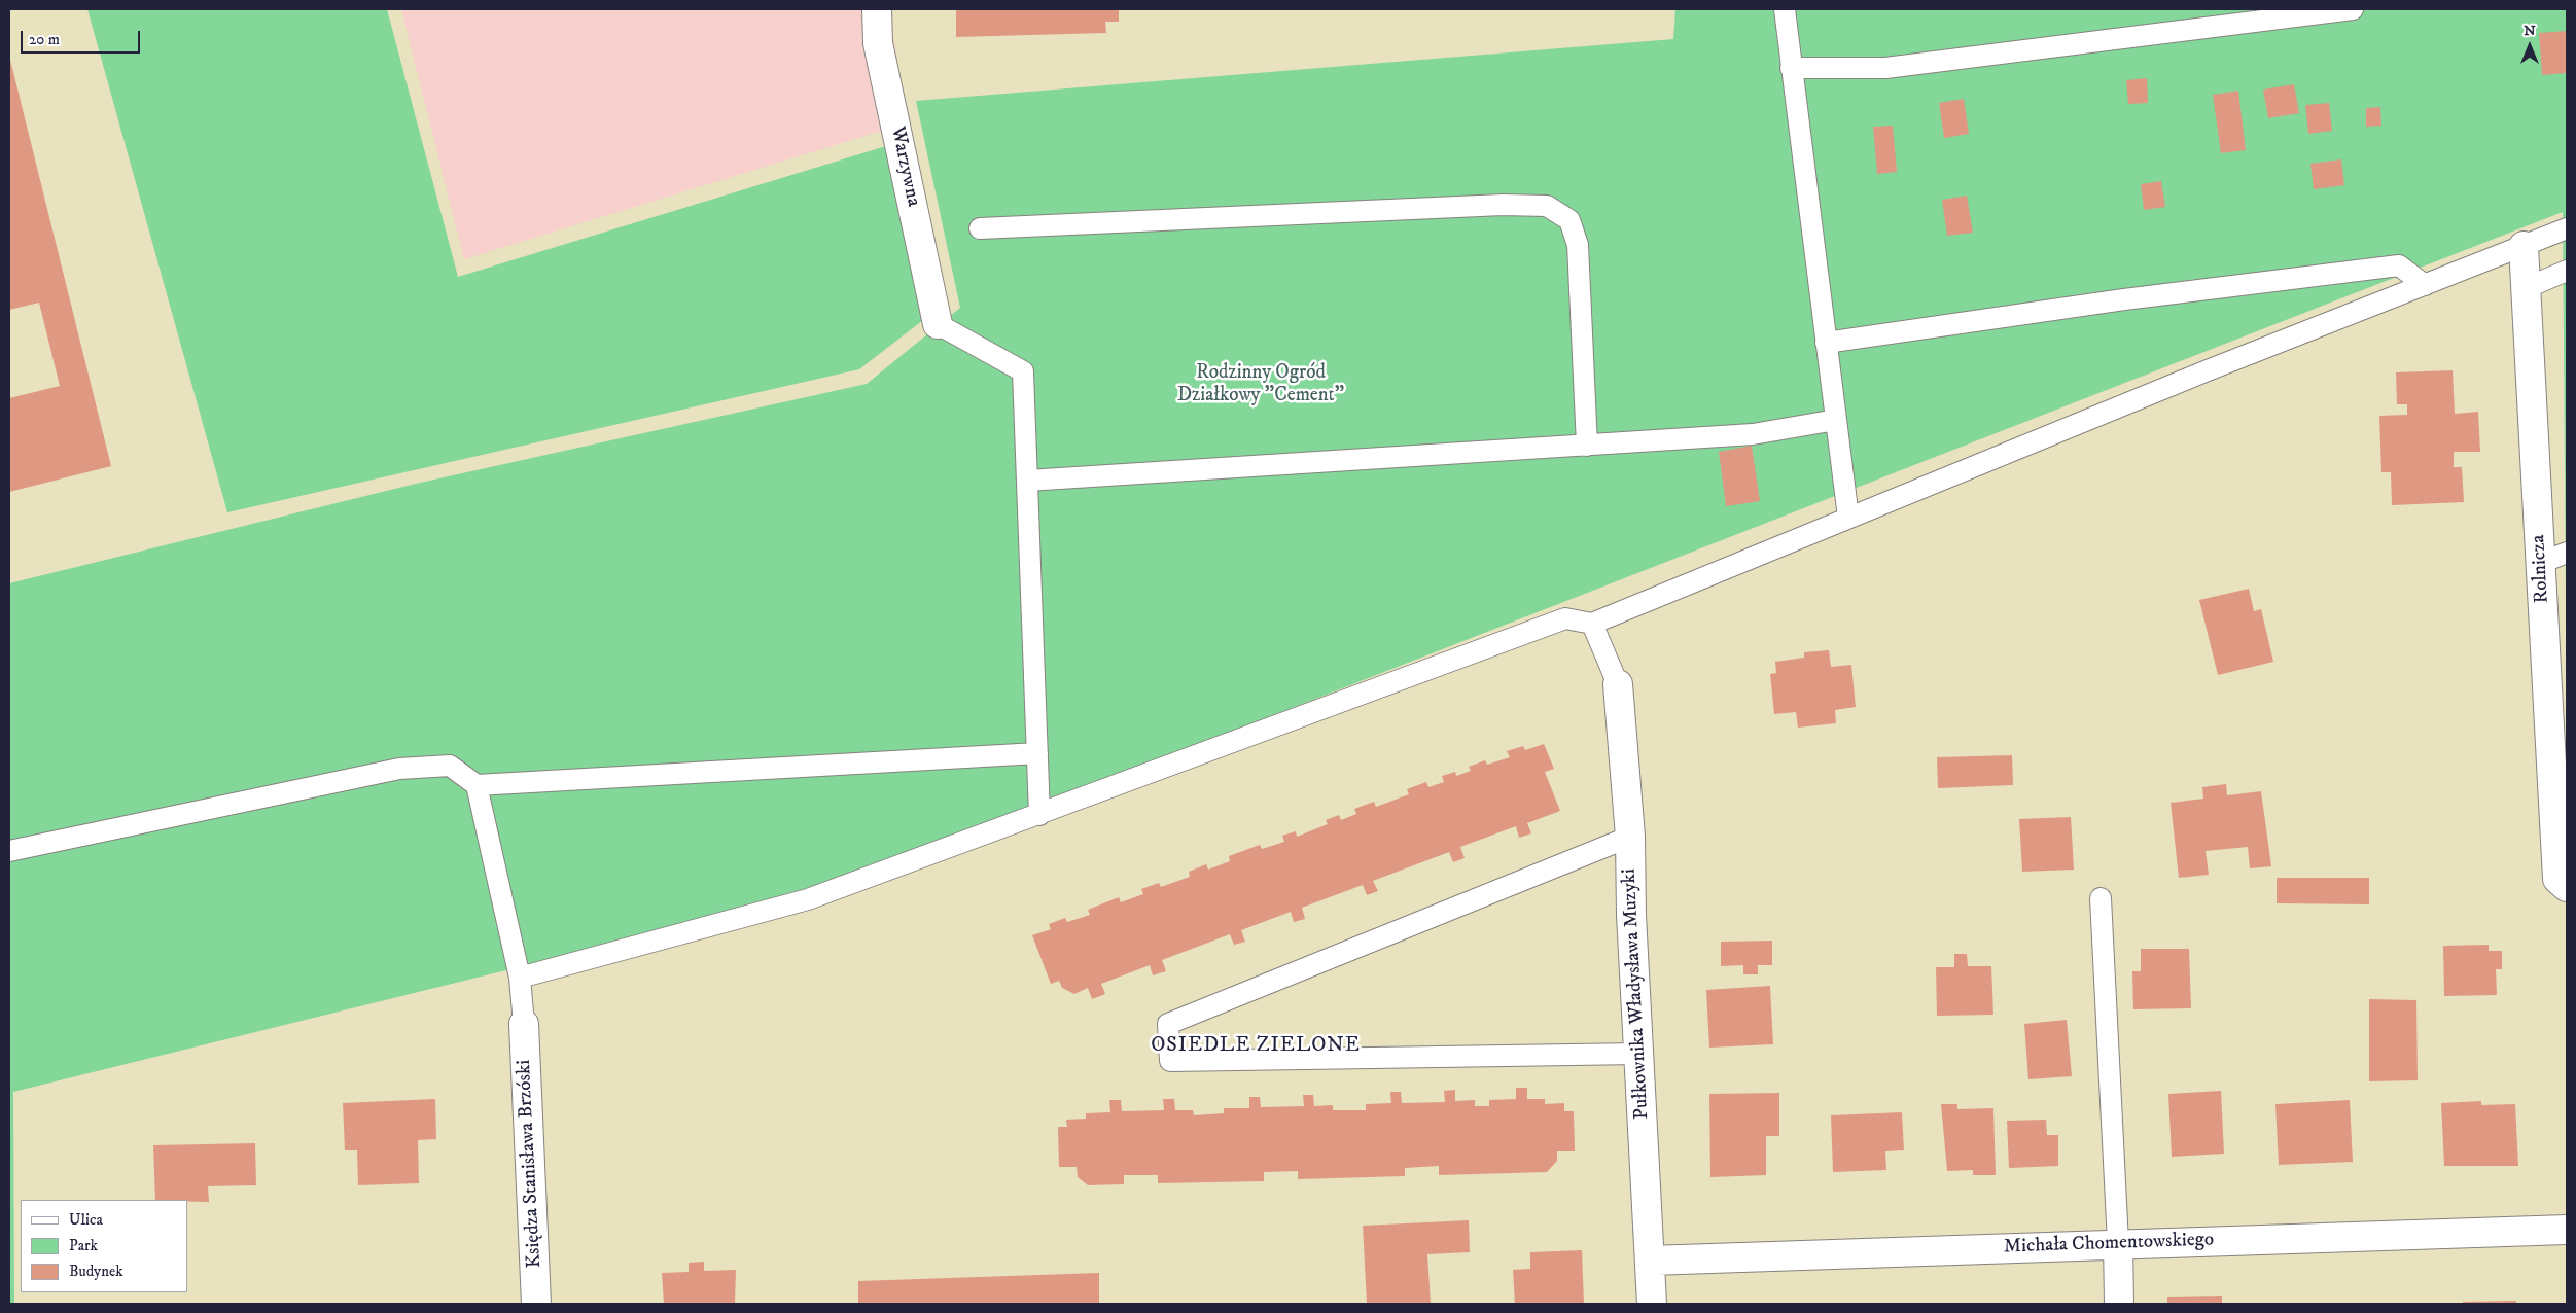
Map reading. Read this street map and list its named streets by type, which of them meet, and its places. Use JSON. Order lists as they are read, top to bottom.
{
  "streets": {
    "street": [
      "Warzywna",
      "Rolnicza",
      "Pułkownika Władysława Muzyki",
      "Księdza Stanisława Brzóski",
      "Michała Chomentowskiego"
    ]
  },
  "crossings": [
    ["Pułkownika Władysława Muzyki", "Michała Chomentowskiego"]
  ],
  "districts": ["OSIEDLE ZIELONE"],
  "parks": ["Rodzinny Ogród Działkowy \"Cement\""],
  "legend": ["Ulica", "Park", "Budynek"],
  "scale_bar": "20 m",
  "north": "top"
}
